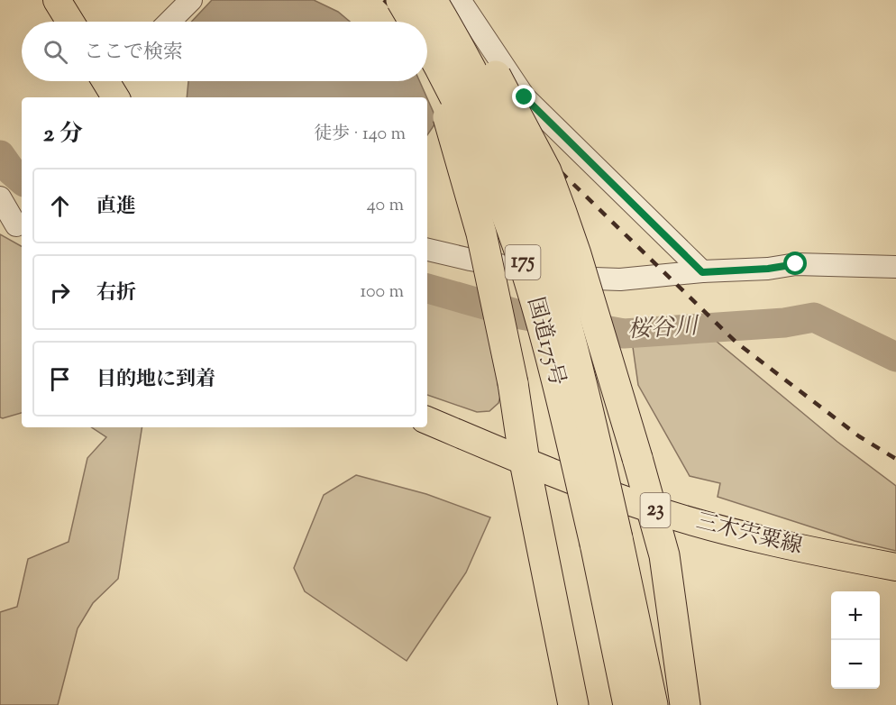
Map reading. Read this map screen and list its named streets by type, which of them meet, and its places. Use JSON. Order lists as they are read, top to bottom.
{
  "streets": {
    "highway": ["175", "国道175号"],
    "main road": ["23", "三木宍粟線"]
  },
  "crossings": [
    ["175", "国道175号"],
    ["175", "三木宍粟線"]
  ],
  "water": ["桜谷川"],
  "page": {
    "search": "ここで検索",
    "heading": ["2 分", "徒歩 · 140 m"],
    "list": [
      ["直進", "40 m"],
      ["右折", "100 m"],
      "目的地に到着"
    ],
    "map_buttons": ["+", "−"]
  }
}
